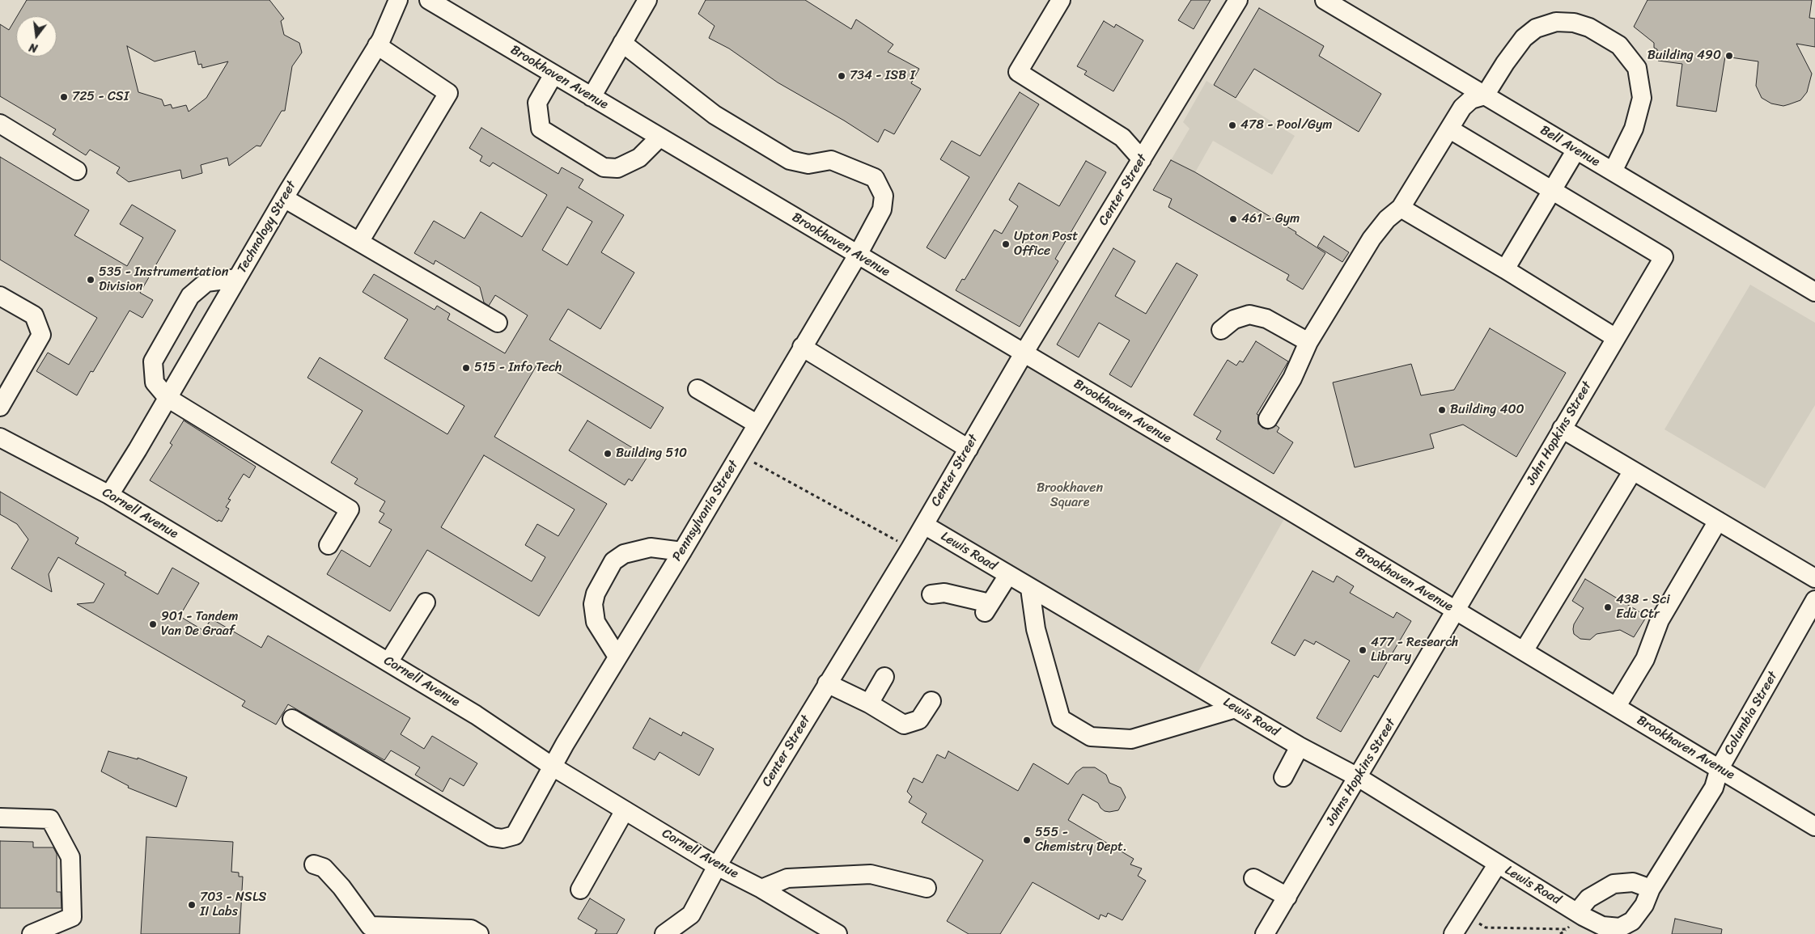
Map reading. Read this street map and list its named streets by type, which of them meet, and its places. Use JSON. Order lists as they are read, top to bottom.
{
  "streets": {
    "street": [
      "Brookhaven Avenue",
      "Bell Avenue",
      "Center Street",
      "Technology Street",
      "John Hopkins Street",
      "Pennsylvania Street",
      "Cornell Avenue",
      "Lewis Road",
      "Columbia Street",
      "Johns Hopkins Street"
    ]
  },
  "crossings": [
    ["Brookhaven Avenue", "Center Street"],
    ["Brookhaven Avenue", "John Hopkins Street"],
    ["Brookhaven Avenue", "Pennsylvania Street"],
    ["Brookhaven Avenue", "Columbia Street"],
    ["Brookhaven Avenue", "Johns Hopkins Street"],
    ["Center Street", "Cornell Avenue"],
    ["Center Street", "Lewis Road"],
    ["Technology Street", "Cornell Avenue"],
    ["John Hopkins Street", "Johns Hopkins Street"],
    ["Pennsylvania Street", "Cornell Avenue"],
    ["Lewis Road", "Columbia Street"],
    ["Lewis Road", "Johns Hopkins Street"]
  ],
  "parks": ["Brookhaven Square"],
  "places": [
    "Building 490",
    "734 - ISB I",
    "725 - CSI",
    "478 - Pool/Gym",
    "461 - Gym",
    "Upton Post Office",
    "535 - Instrumentation Division",
    "515 - Info Tech",
    "Building 400",
    "Building 510",
    "438 - Sci Edu Ctr",
    "901 - Tandem Van De Graaf",
    "477 - Research Library",
    "555 - Chemistry Dept.",
    "703 - NSLS II Labs"
  ],
  "north": "bottom"
}
